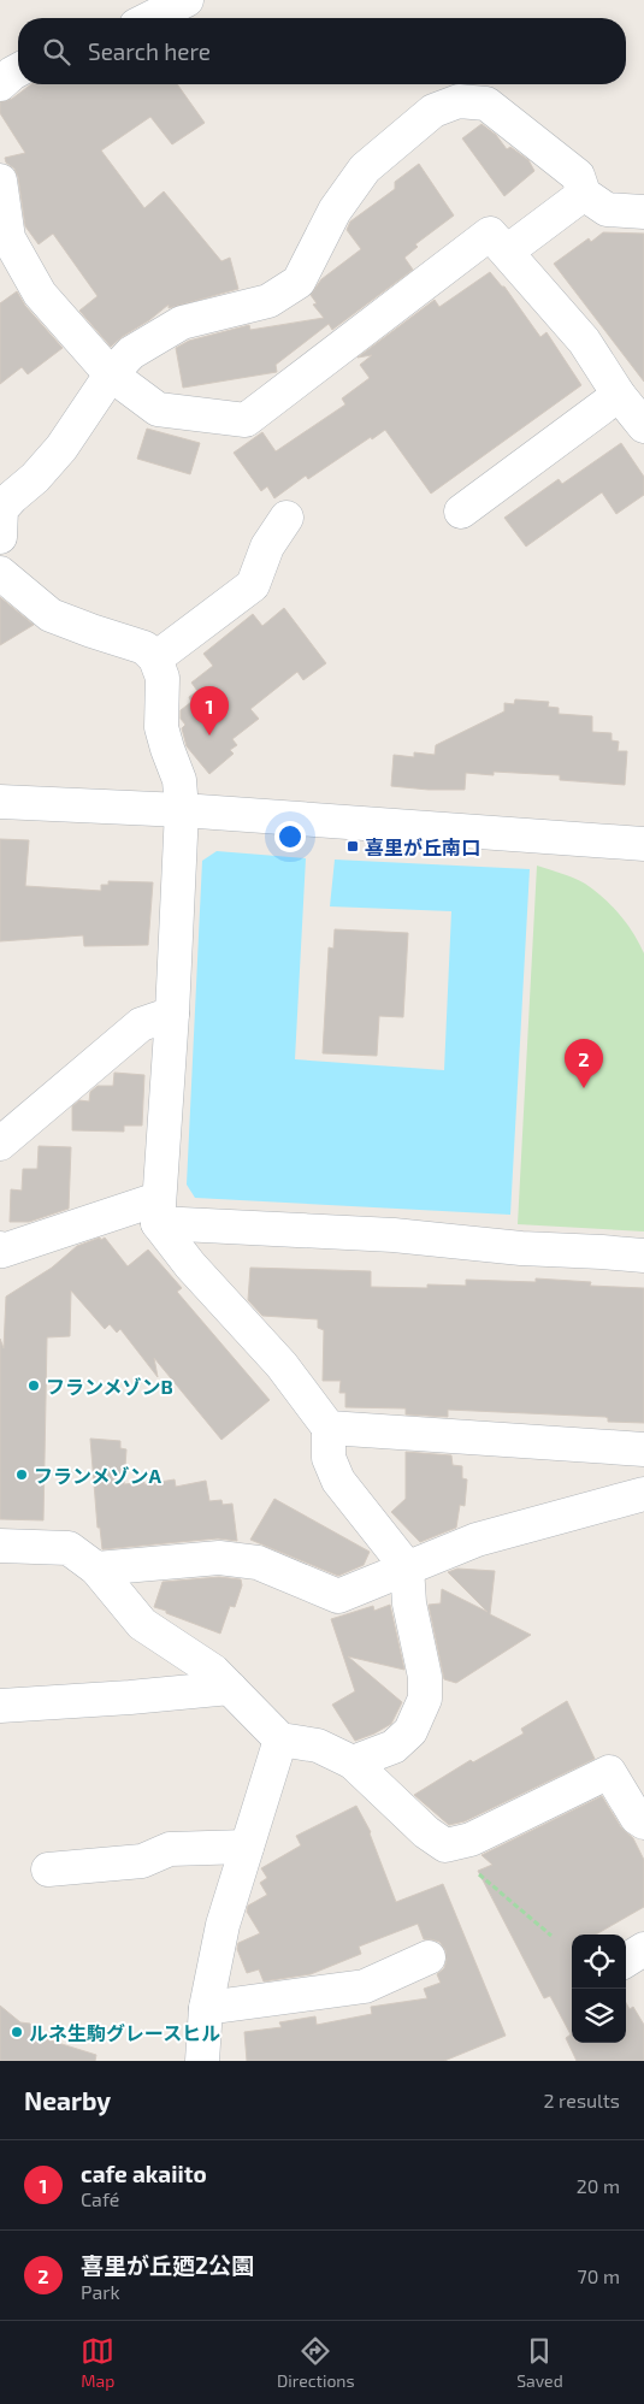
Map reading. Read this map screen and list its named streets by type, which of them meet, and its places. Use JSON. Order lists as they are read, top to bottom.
{
  "places": {
    "transit": ["喜里が丘南口"],
    "other": ["フランメゾンB", "フランメゾンA", "ルネ生駒グレースヒル"]
  },
  "page": {
    "search": "Search here",
    "pins": ["1", "2"],
    "heading": ["Nearby", "2 results"],
    "list": [
      {
        "mark": "1",
        "name": "cafe akaiito",
        "note": "Café",
        "value": "20 m"
      },
      {
        "mark": "2",
        "name": "喜里が丘廼2公園",
        "note": "Park",
        "value": "70 m"
      }
    ],
    "nav": ["Map", "Directions", "Saved"]
  }
}
